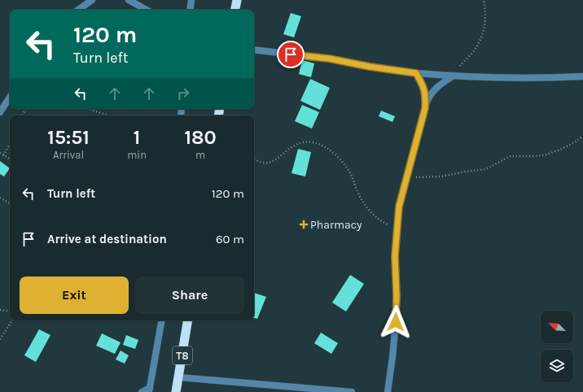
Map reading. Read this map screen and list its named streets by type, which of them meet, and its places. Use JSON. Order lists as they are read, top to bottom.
{
  "streets": {
    "highway": ["T8"]
  },
  "places": {
    "health": ["Pharmacy"]
  },
  "north": "top left",
  "page": {
    "turn": ["120 m", "Turn left"],
    "eta": [
      "15:51",
      "Arrival",
      "1",
      "min",
      "180",
      "m"
    ],
    "list": [
      {
        "name": "Turn left",
        "value": "120 m"
      },
      {
        "name": "Arrive at destination",
        "value": "60 m"
      }
    ],
    "buttons": ["Exit", "Share"]
  }
}
